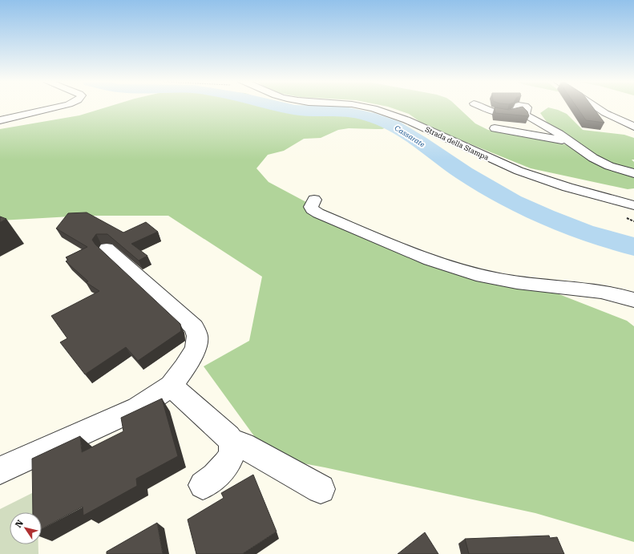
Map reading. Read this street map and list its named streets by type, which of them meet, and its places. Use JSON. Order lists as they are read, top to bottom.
{
  "streets": {
    "street": ["Strada della Stampa"]
  },
  "water": ["Cassarate"],
  "north": "top left"
}
